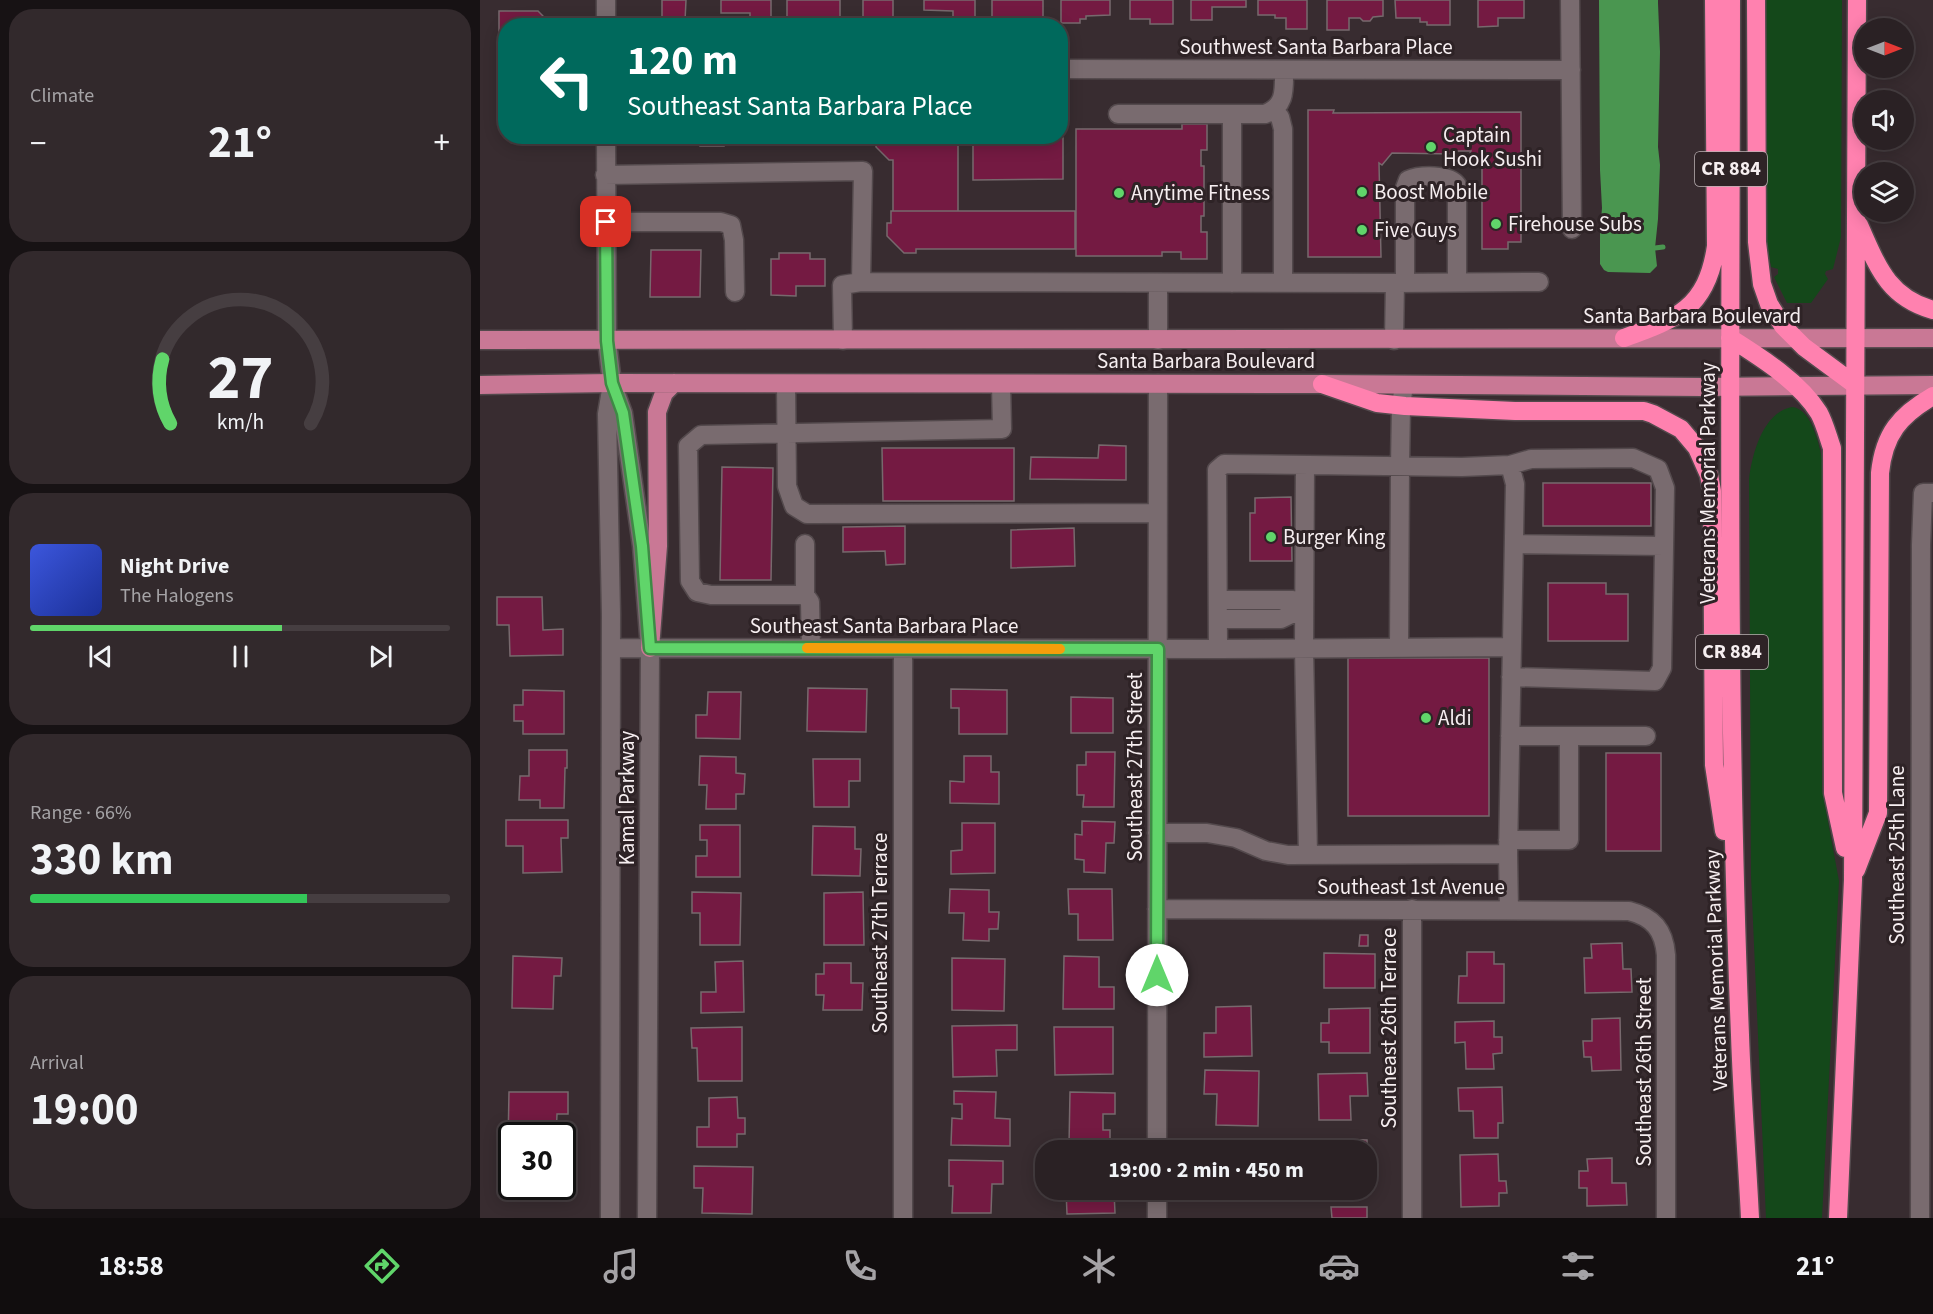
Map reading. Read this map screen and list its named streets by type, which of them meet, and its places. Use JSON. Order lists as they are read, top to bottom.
{
  "streets": {
    "highway": ["CR 884", "Veterans Memorial Parkway"],
    "main road": ["Santa Barbara Boulevard"],
    "street": [
      "Southwest Santa Barbara Place",
      "Southeast Santa Barbara Place",
      "Southeast 27th Street",
      "Kamal Parkway",
      "Southeast 25th Lane",
      "Southeast 1st Avenue",
      "Southeast 27th Terrace",
      "Southeast 26th Terrace",
      "Southeast 26th Street"
    ]
  },
  "crossings": [
    ["Santa Barbara Boulevard", "Veterans Memorial Parkway"],
    ["Santa Barbara Boulevard", "Southeast 27th Street"],
    ["Santa Barbara Boulevard", "Kamal Parkway"],
    ["Southeast Santa Barbara Place", "Southeast 27th Street"],
    ["Southeast Santa Barbara Place", "Kamal Parkway"],
    ["Southeast Santa Barbara Place", "Southeast 27th Terrace"],
    ["Southeast 27th Street", "Southeast 1st Avenue"],
    ["Southeast 1st Avenue", "Southeast 26th Terrace"],
    ["Southeast 1st Avenue", "Southeast 26th Street"]
  ],
  "places": [
    "Captain Hook Sushi",
    "Boost Mobile",
    "Anytime Fitness",
    "Firehouse Subs",
    "Five Guys",
    "Burger King",
    "Aldi"
  ],
  "north": "right",
  "page": {
    "tile": [
      "Climate",
      ["Range · 66%", "330 km"],
      ["Arrival", "19:00"]
    ],
    "turn": ["120 m", "Southeast Santa Barbara Place"],
    "heat": ["−", "21°", "+"],
    "song": ["Night Drive", "The Halogens"],
    "limit": "30",
    "trip": "19:00 · 2 min · 450 m",
    "tabs": ["18:58", "21°"],
    "gauge": ["27", "km/h"]
  }
}
